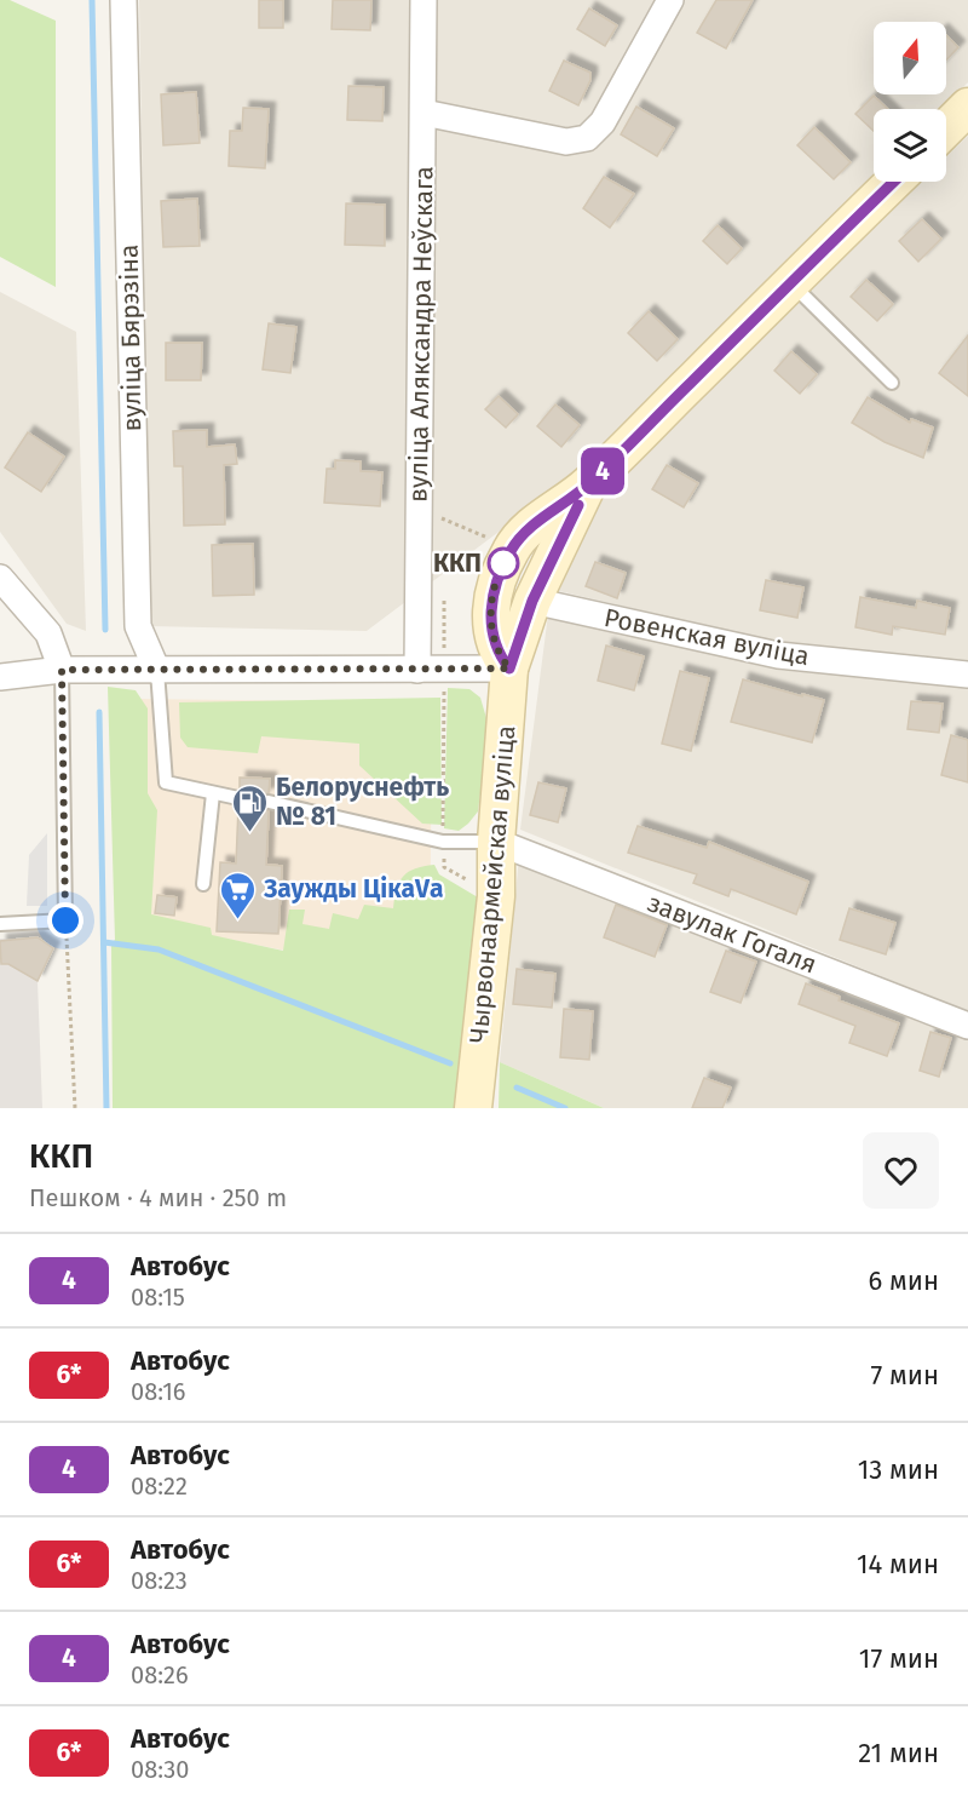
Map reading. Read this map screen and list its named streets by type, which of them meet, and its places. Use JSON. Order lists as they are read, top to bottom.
{
  "streets": {
    "main road": ["Чырвонаармейская вуліца"],
    "street": [
      "вуліца Аляксандра Неўскага",
      "вуліца Бярэзіна",
      "Ровенская вуліца",
      "завулак Гогаля"
    ]
  },
  "crossings": [
    ["Ровенская вуліца", "Чырвонаармейская вуліца"],
    ["Чырвонаармейская вуліца", "завулак Гогаля"]
  ],
  "places": {
    "other": ["ККП"],
    "fuel station": ["Белоруснефть № 81"],
    "supermarket": ["Заужды ЦікаVа"]
  },
  "lines": ["bus line 4"],
  "north": "top",
  "page": {
    "on_map": "4",
    "heading": ["ККП", "Пешком · 4 мин · 250 m"],
    "list": [
      {
        "mark": "4",
        "name": "Автобус",
        "note": "08:15",
        "value": "6 мин"
      },
      {
        "mark": "6*",
        "name": "Автобус",
        "note": "08:16",
        "value": "7 мин"
      },
      {
        "mark": "4",
        "name": "Автобус",
        "note": "08:22",
        "value": "13 мин"
      },
      {
        "mark": "6*",
        "name": "Автобус",
        "note": "08:23",
        "value": "14 мин"
      },
      {
        "mark": "4",
        "name": "Автобус",
        "note": "08:26",
        "value": "17 мин"
      },
      {
        "mark": "6*",
        "name": "Автобус",
        "note": "08:30",
        "value": "21 мин"
      }
    ]
  }
}
